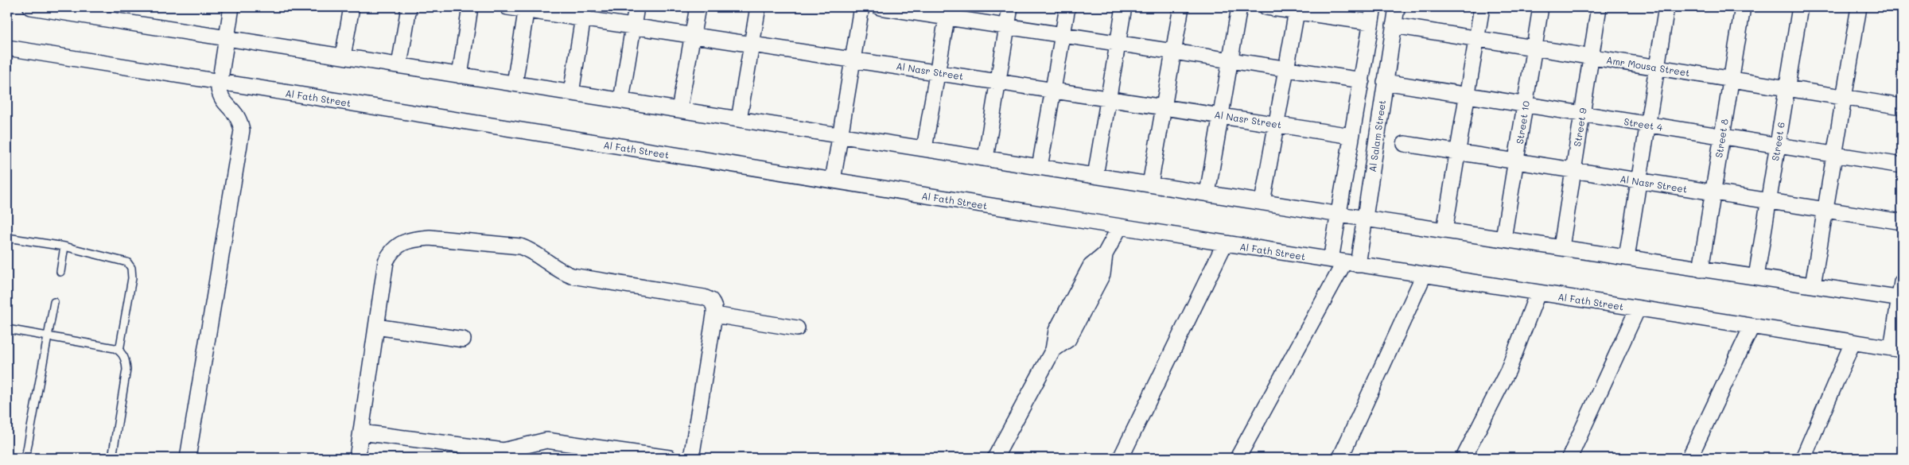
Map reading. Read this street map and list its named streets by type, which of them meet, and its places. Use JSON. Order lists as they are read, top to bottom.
{
  "streets": {
    "street": [
      "Amr Mousa Street",
      "Al Nasr Street",
      "Al Fath Street",
      "Street 10",
      "Street 4",
      "Street 9",
      "Al Salam Street",
      "Street 8",
      "Street 6"
    ]
  },
  "crossings": [
    ["Amr Mousa Street", "Street 10"],
    ["Amr Mousa Street", "Street 9"],
    ["Amr Mousa Street", "Al Salam Street"],
    ["Amr Mousa Street", "Street 8"],
    ["Amr Mousa Street", "Street 6"],
    ["Al Nasr Street", "Street 10"],
    ["Al Nasr Street", "Street 9"],
    ["Al Nasr Street", "Street 8"],
    ["Al Nasr Street", "Street 6"],
    ["Al Fath Street", "Al Salam Street"],
    ["Street 10", "Street 4"],
    ["Street 4", "Street 9"],
    ["Street 4", "Al Salam Street"],
    ["Street 4", "Street 8"],
    ["Street 4", "Street 6"]
  ]
}
